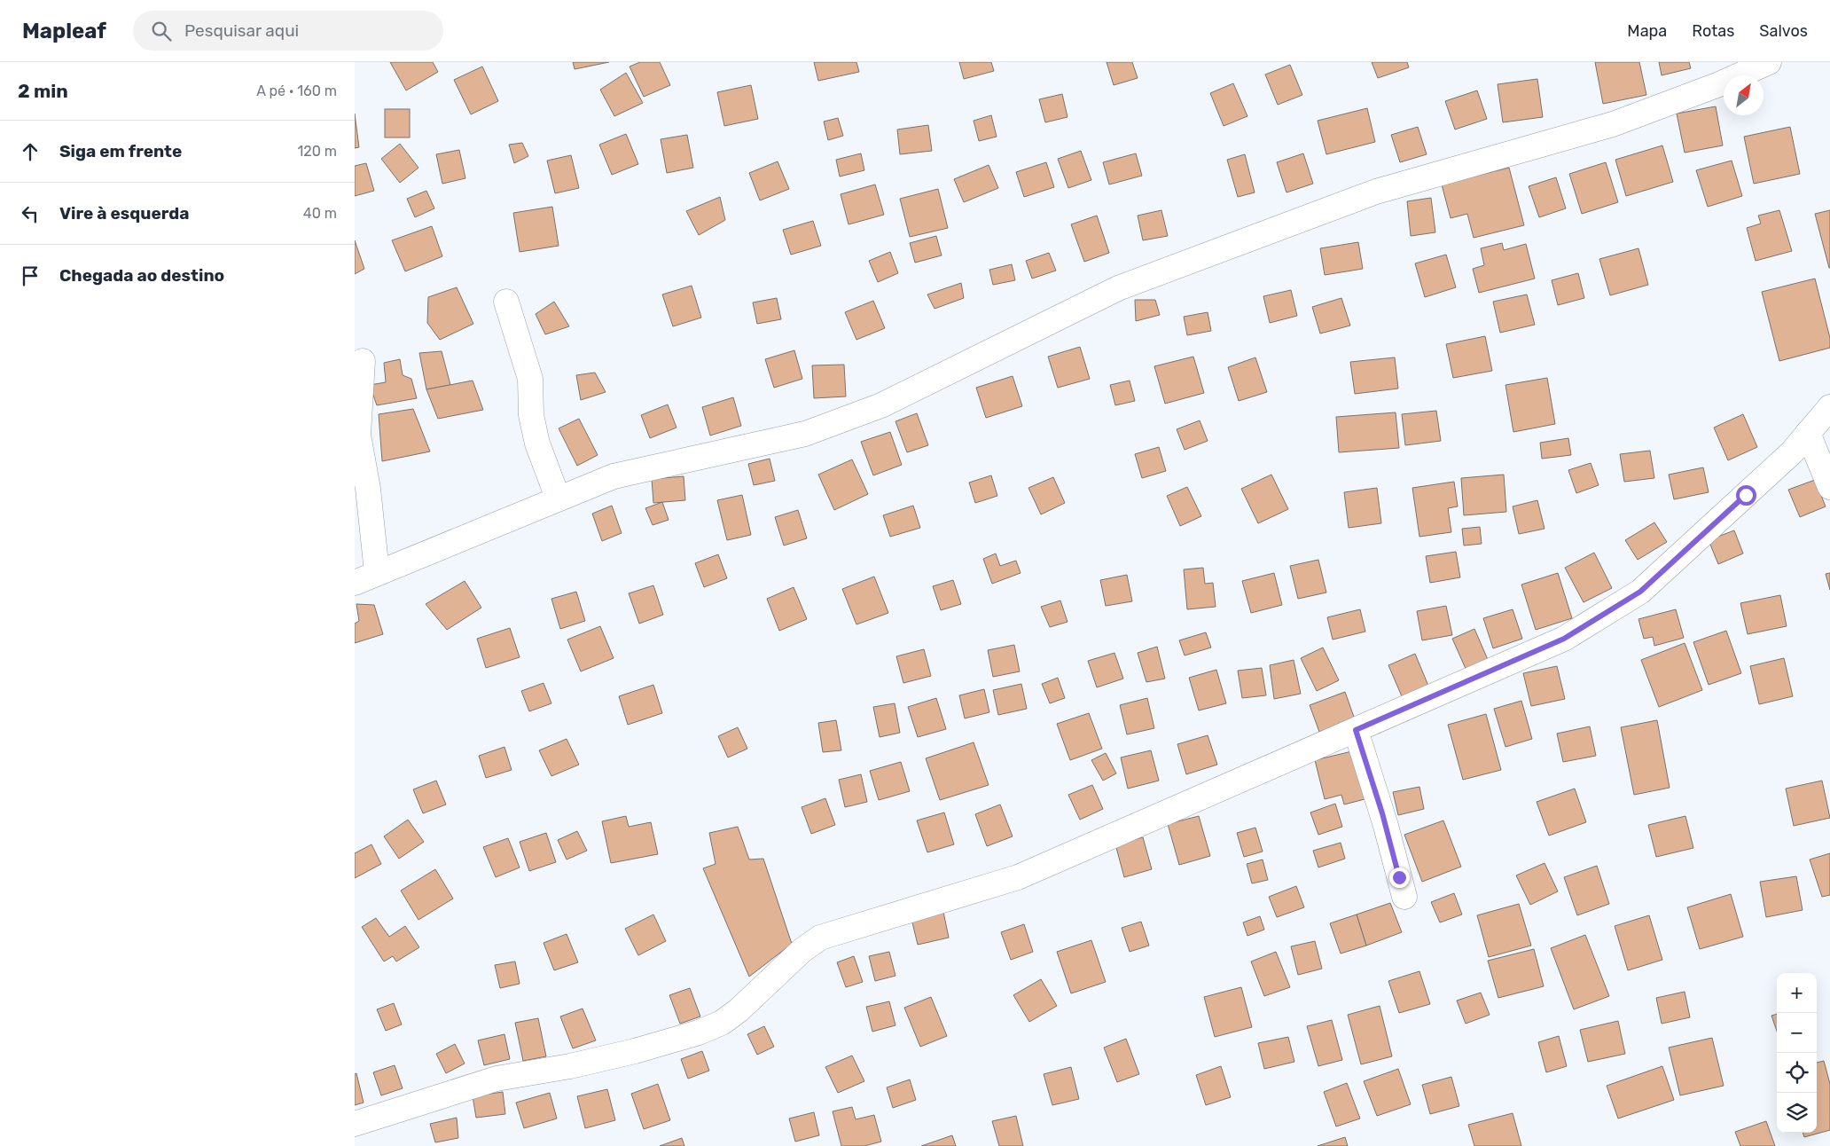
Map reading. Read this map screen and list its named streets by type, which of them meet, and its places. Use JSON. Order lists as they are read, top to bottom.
{
  "north": "top right",
  "page": {
    "header": "Mapleaf",
    "search": "Pesquisar aqui",
    "nav": ["Mapa", "Rotas", "Salvos"],
    "heading": ["2 min", "A pé · 160 m"],
    "list": [
      ["Siga em frente", "120 m"],
      ["Vire à esquerda", "40 m"],
      "Chegada ao destino"
    ],
    "map_buttons": ["+", "−"]
  }
}
